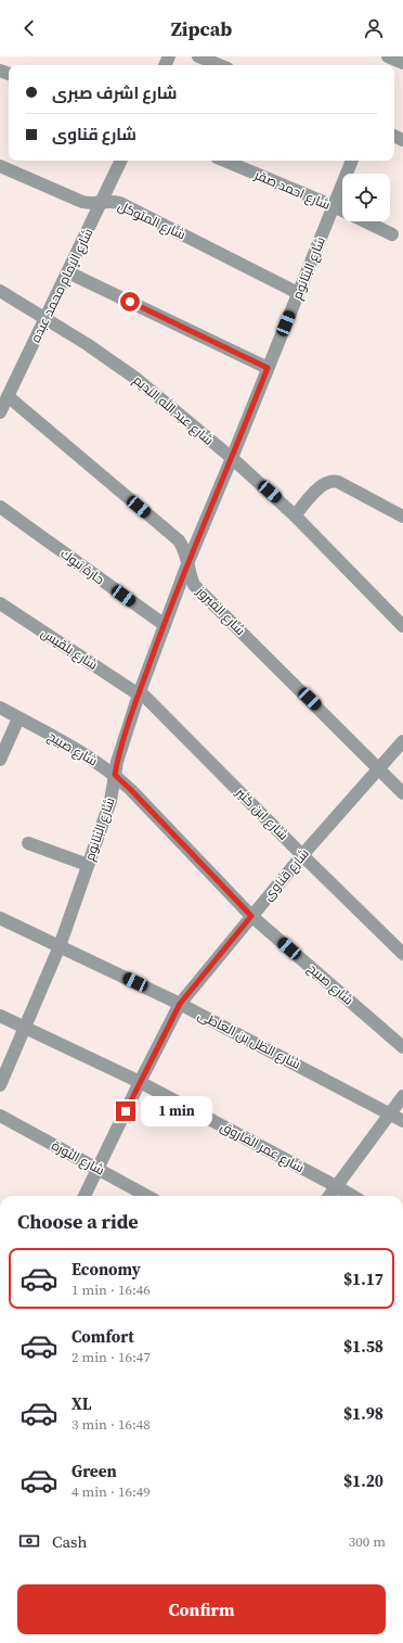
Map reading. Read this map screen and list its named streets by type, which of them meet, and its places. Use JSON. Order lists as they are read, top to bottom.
{
  "streets": {
    "street": [
      "شارع احمد صقر",
      "شارع المتوكل",
      "شارع البتانوم",
      "شارع الإمام محمد عبده",
      "شارع عبد الله النديم",
      "حارة تبوك",
      "شارع الفيروز",
      "شارع بلقيس",
      "شارع صبيح",
      "شارع ابن كثير",
      "شارع قناوى",
      "شارع الظل بن العاطى",
      "شارع عمر الفاروق",
      "شارع الثورة"
    ]
  },
  "crossings": [
    ["شارع احمد صقر", "شارع البتانوم"],
    ["شارع المتوكل", "شارع البتانوم"],
    ["شارع المتوكل", "شارع الإمام محمد عبده"],
    ["شارع البتانوم", "شارع عبد الله النديم"],
    ["شارع البتانوم", "حارة تبوك"],
    ["شارع البتانوم", "شارع الفيروز"],
    ["شارع البتانوم", "شارع بلقيس"],
    ["شارع البتانوم", "شارع صبيح"],
    ["شارع البتانوم", "شارع ابن كثير"],
    ["شارع البتانوم", "شارع الظل بن العاطى"],
    ["شارع البتانوم", "شارع عمر الفاروق"],
    ["شارع الإمام محمد عبده", "شارع عبد الله النديم"],
    ["شارع الإمام محمد عبده", "شارع الفيروز"],
    ["شارع الفيروز", "شارع قناوى"],
    ["شارع بلقيس", "شارع ابن كثير"],
    ["شارع صبيح", "شارع قناوى"],
    ["شارع ابن كثير", "شارع قناوى"],
    ["شارع قناوى", "شارع الظل بن العاطى"],
    ["شارع قناوى", "شارع عمر الفاروق"],
    ["شارع قناوى", "شارع الثورة"]
  ],
  "page": {
    "header": "Zipcab",
    "banner": ["شارع اشرف صبرى", "شارع قناوى"],
    "bubble": "1 min",
    "heading": "Choose a ride",
    "list": [
      {
        "name": "Economy",
        "note": "1 min · 16:46",
        "value": "$1.17"
      },
      {
        "name": "Comfort",
        "note": "2 min · 16:47",
        "value": "$1.58"
      },
      {
        "name": "XL",
        "note": "3 min · 16:48",
        "value": "$1.98"
      },
      {
        "name": "Green",
        "note": "4 min · 16:49",
        "value": "$1.20"
      }
    ],
    "pay": ["Cash", "300 m"],
    "buttons": "Confirm"
  }
}
